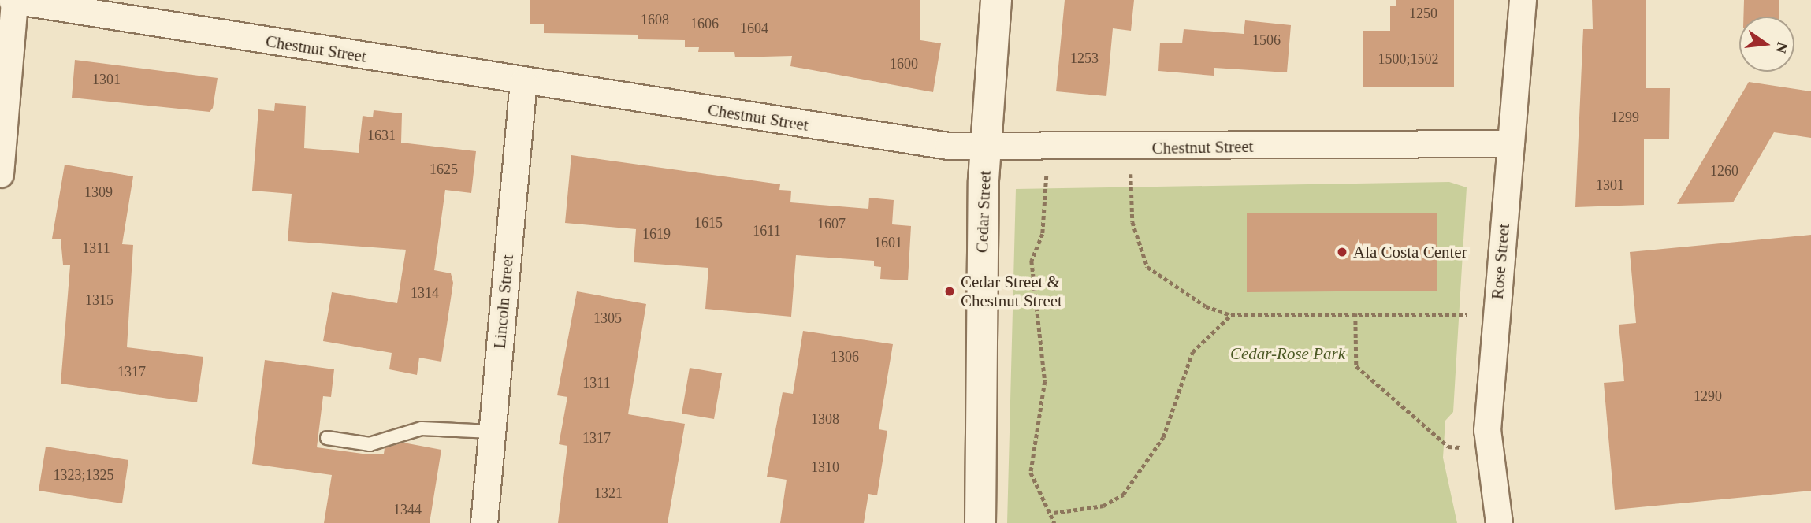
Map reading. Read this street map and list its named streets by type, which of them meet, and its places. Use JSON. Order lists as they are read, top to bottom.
{
  "streets": {
    "street": [
      "Chestnut Street",
      "Cedar Street",
      "Rose Street",
      "Lincoln Street"
    ]
  },
  "crossings": [
    ["Chestnut Street", "Cedar Street"],
    ["Chestnut Street", "Rose Street"],
    ["Chestnut Street", "Lincoln Street"]
  ],
  "parks": ["Cedar-Rose Park"],
  "places": ["Ala Costa Center", "Cedar Street & Chestnut Street"],
  "house_numbers": [
    "1250",
    "1608",
    "1606",
    "1604",
    "1506",
    "1253",
    "1500;1502",
    "1600",
    "1301",
    "1299",
    "1631",
    "1625",
    "1260",
    "1301",
    "1309",
    "1615",
    "1607",
    "1611",
    "1619",
    "1601",
    "1311",
    "1314",
    "1315",
    "1305",
    "1306",
    "1317",
    "1311",
    "1290",
    "1308",
    "1317",
    "1310",
    "1323;1325",
    "1321",
    "1344"
  ],
  "north": "right"
}
